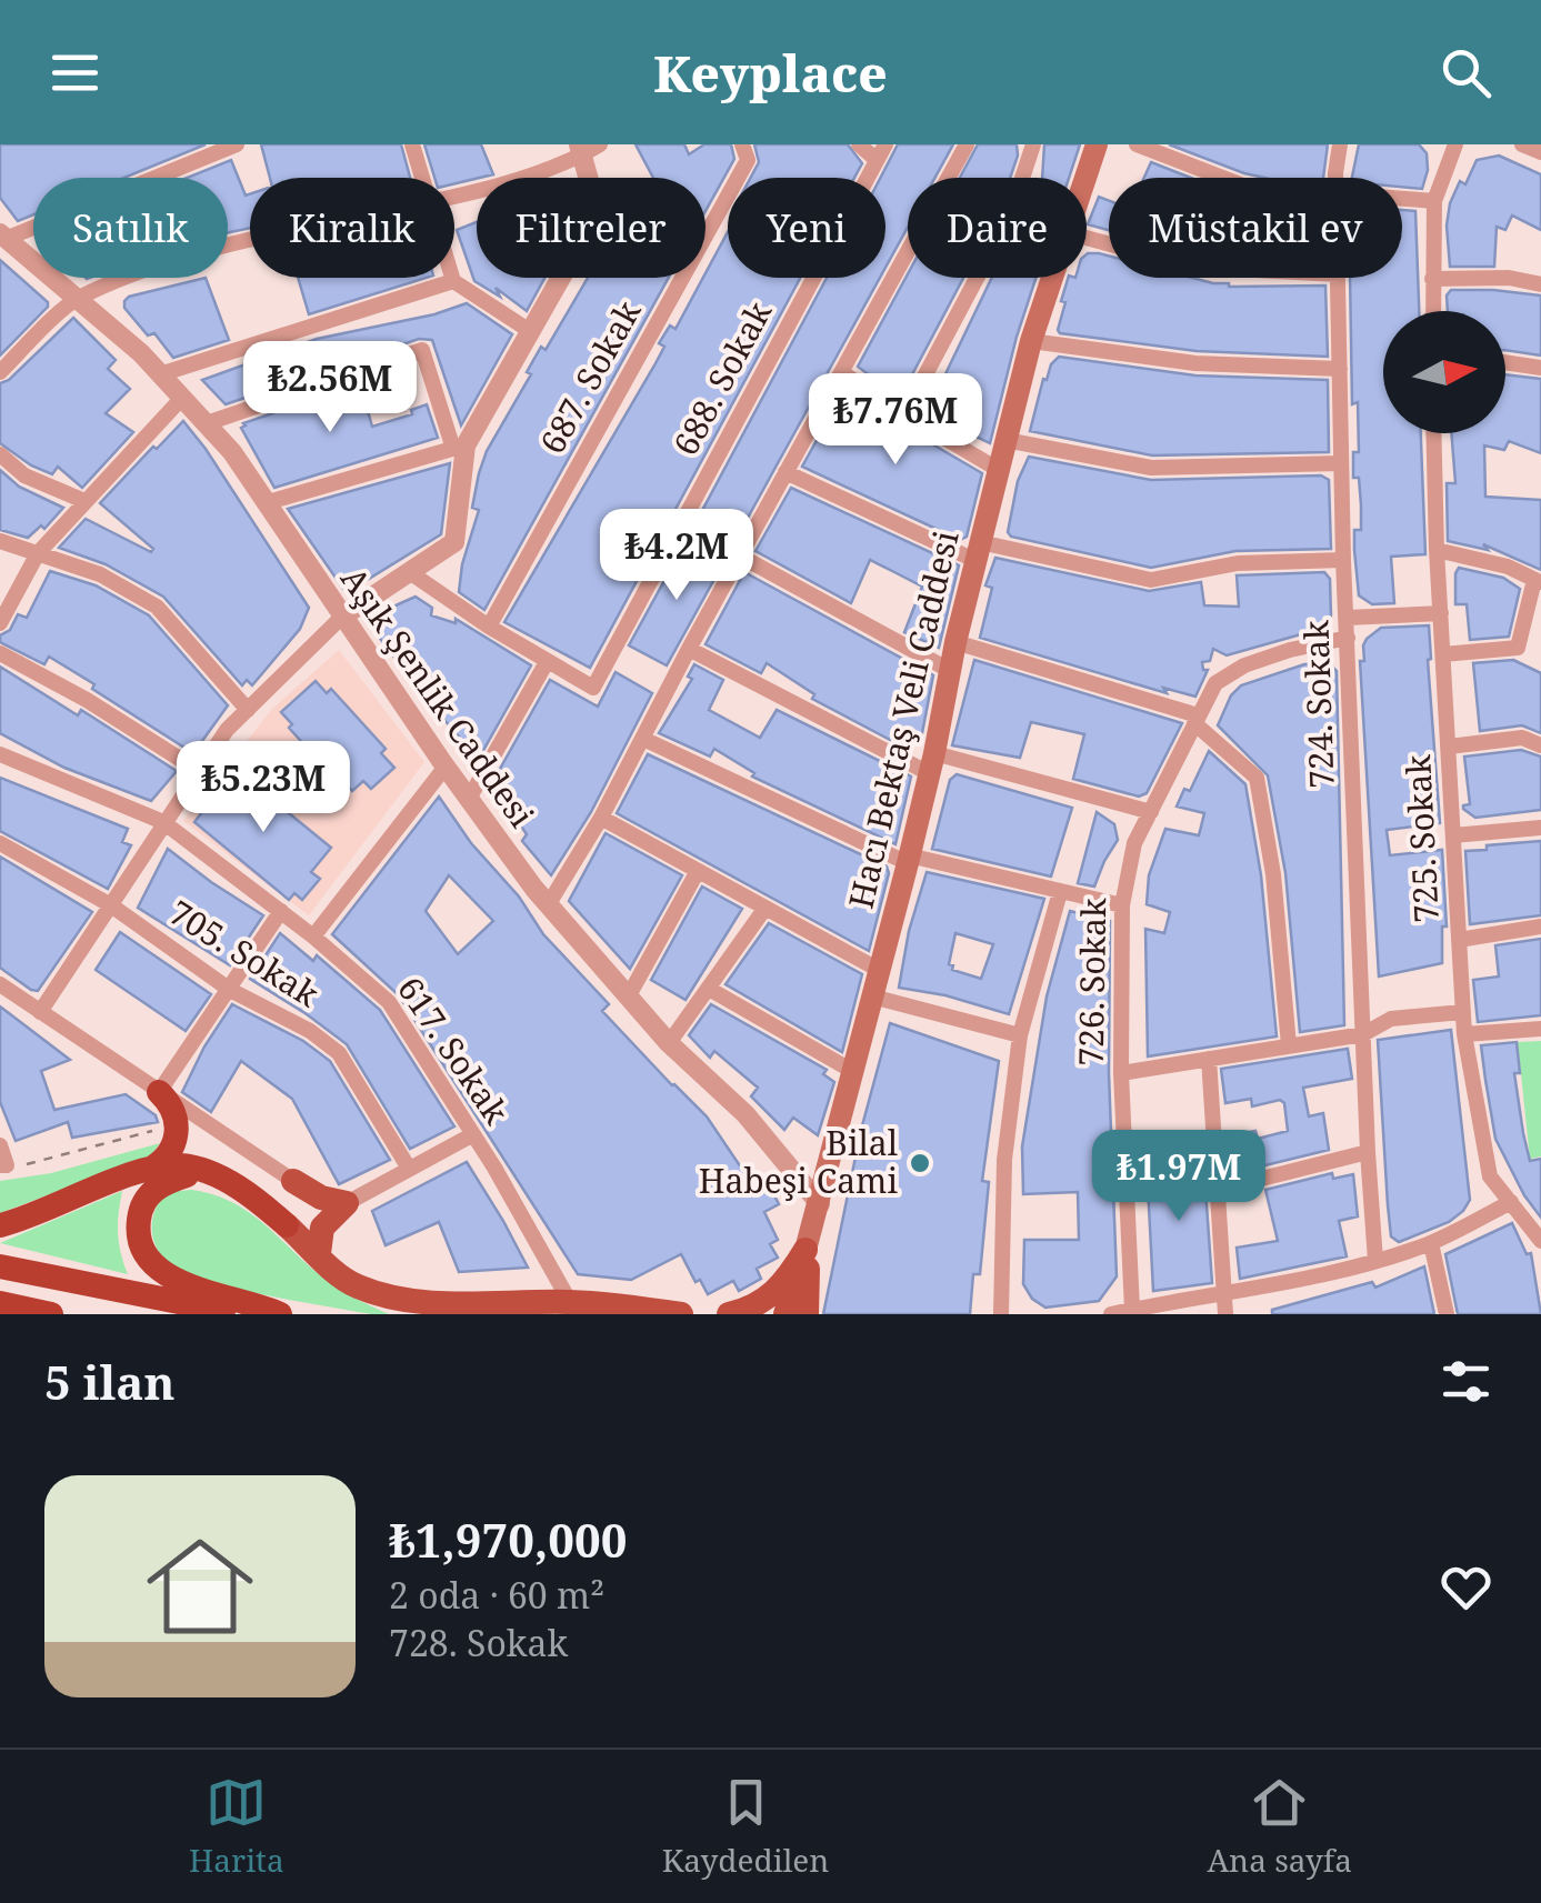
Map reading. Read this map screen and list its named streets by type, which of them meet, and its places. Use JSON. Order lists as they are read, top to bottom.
{
  "streets": {
    "main road": ["Hacı Bektaş Veli Caddesi"],
    "street": [
      "687. Sokak",
      "688. Sokak",
      "Aşık Şenlik Caddesi",
      "724. Sokak",
      "725. Sokak",
      "705. Sokak",
      "726. Sokak",
      "617. Sokak"
    ]
  },
  "crossings": [
    ["687. Sokak", "688. Sokak"],
    ["Aşık Şenlik Caddesi", "Hacı Bektaş Veli Caddesi"],
    ["724. Sokak", "726. Sokak"]
  ],
  "places": ["Bilal Habeşi Cami"],
  "north": "right",
  "page": {
    "header": "Keyplace",
    "chip": [
      "Satılık",
      "Kiralık",
      "Filtreler",
      "Yeni",
      "Daire",
      "Müstakil ev"
    ],
    "price": [
      "₺2.56M",
      "₺7.76M",
      "₺4.2M",
      "₺5.23M",
      "₺1.97M"
    ],
    "heading": "5 ilan",
    "list": [
      {
        "name": "₺1,970,000",
        "note": "2 oda · 60 m² · 728. Sokak"
      }
    ],
    "tabs": ["Harita", "Kaydedilen", "Ana sayfa"]
  }
}
